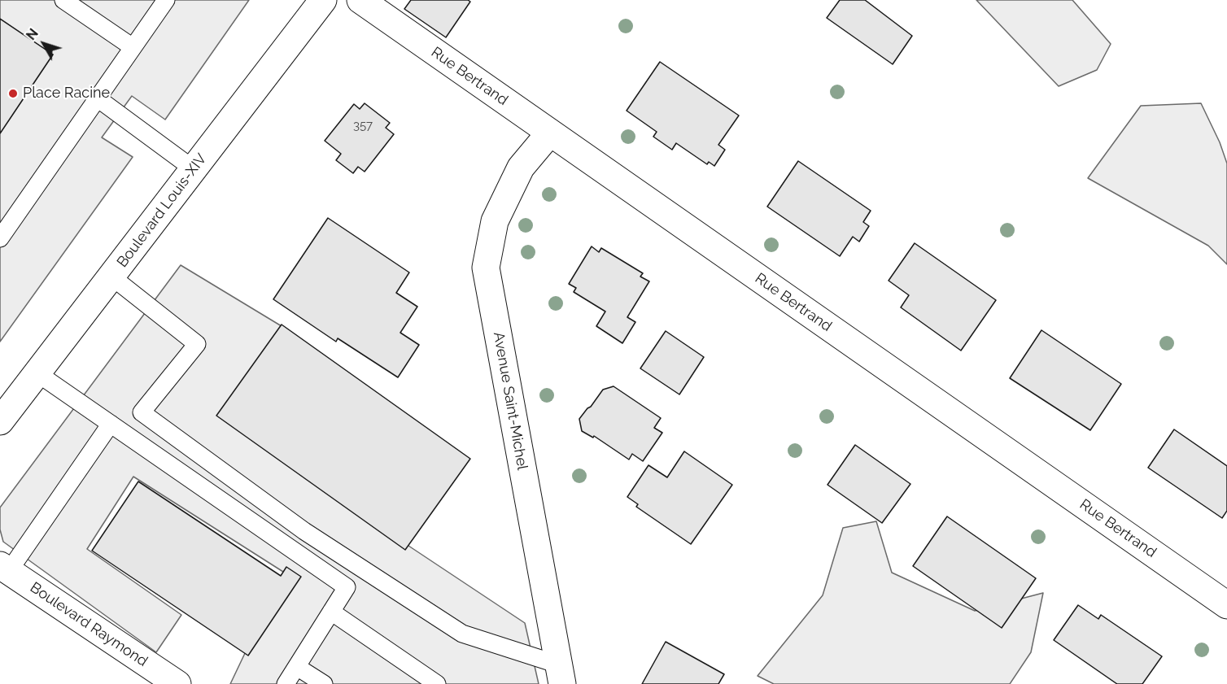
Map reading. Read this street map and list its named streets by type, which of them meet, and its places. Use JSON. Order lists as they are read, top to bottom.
{
  "streets": {
    "street": [
      "Rue Bertrand",
      "Boulevard Louis-XIV",
      "Avenue Saint-Michel",
      "Boulevard Raymond"
    ]
  },
  "crossings": [
    ["Rue Bertrand", "Avenue Saint-Michel"]
  ],
  "places": ["Place Racine"],
  "house_numbers": ["357"],
  "north": "top left"
}
